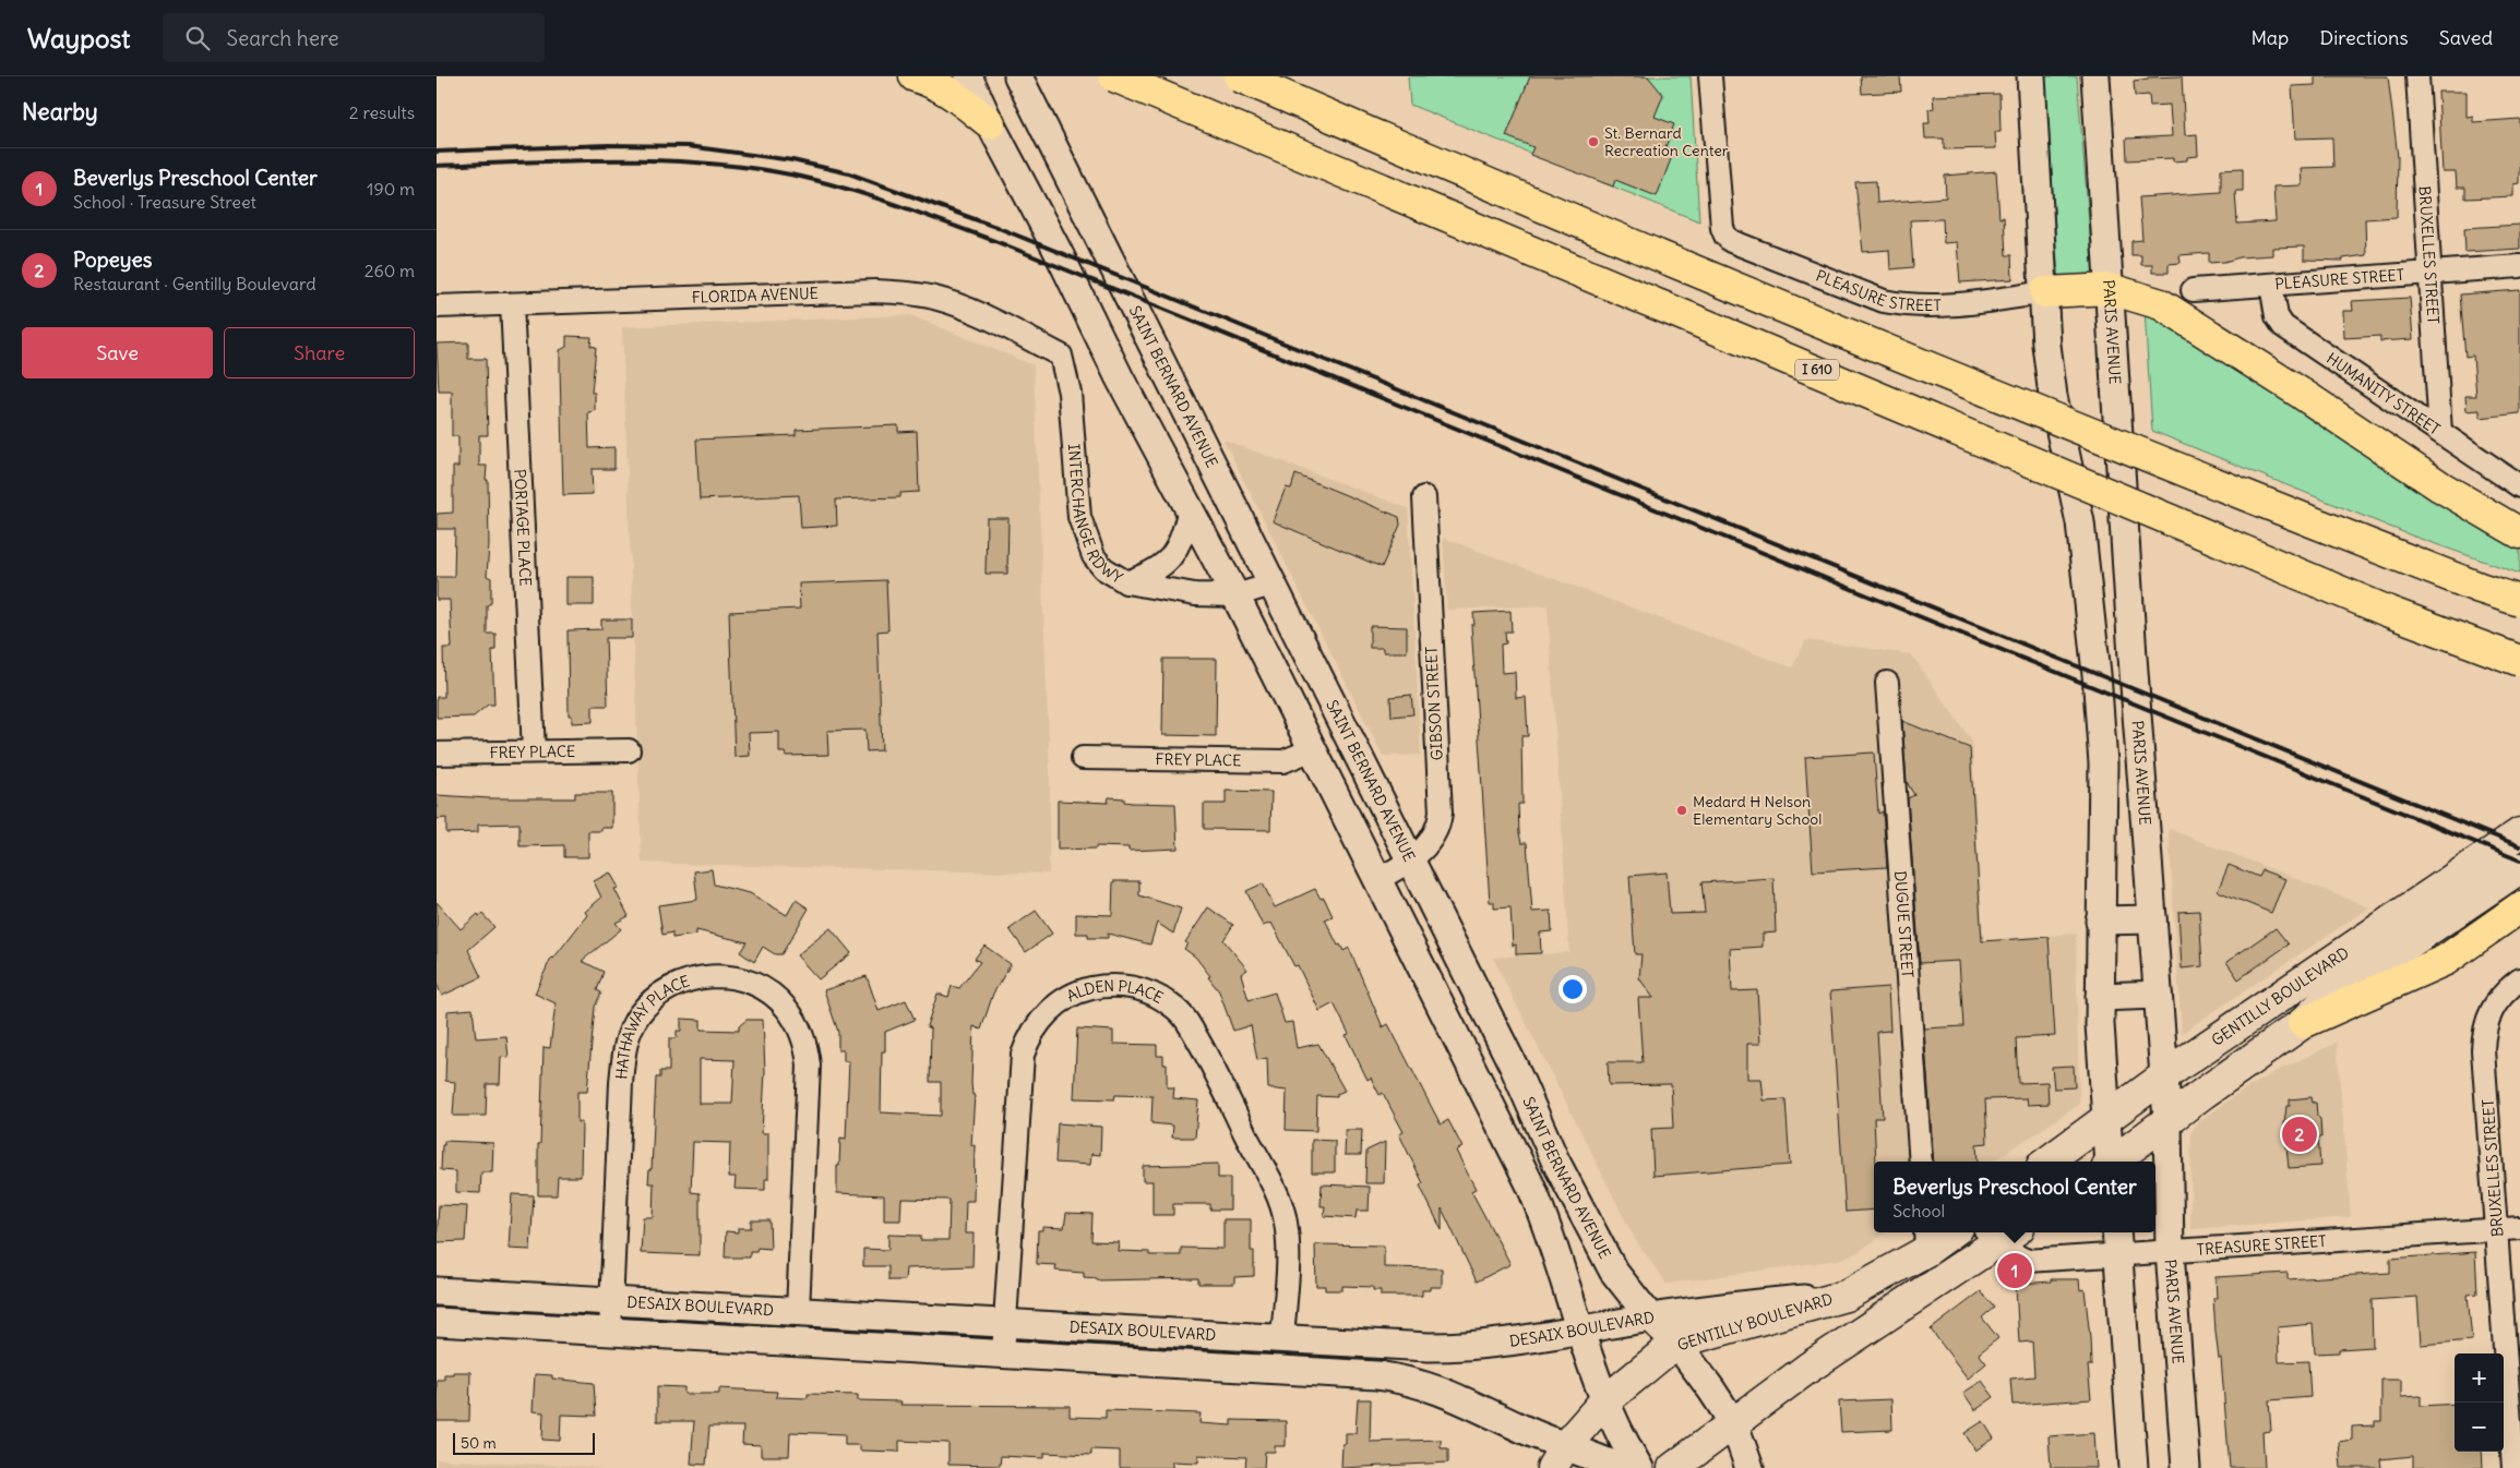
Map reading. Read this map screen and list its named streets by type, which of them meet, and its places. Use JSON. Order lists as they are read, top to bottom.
{
  "streets": {
    "highway": ["I 610"],
    "main road": ["GENTILLY BOULEVARD"],
    "street": [
      "BRUXELLES STREET",
      "PLEASURE STREET",
      "FLORIDA AVENUE",
      "PARIS AVENUE",
      "SAINT BERNARD AVENUE",
      "HUMANITY STREET",
      "INTERCHANGE RDWY",
      "PORTAGE PLACE",
      "GIBSON STREET",
      "FREY PLACE",
      "DUGUE STREET",
      "ALDEN PLACE",
      "HATHAWAY PLACE",
      "TREASURE STREET",
      "DESAIX BOULEVARD"
    ]
  },
  "crossings": [
    ["BRUXELLES STREET", "PLEASURE STREET"],
    ["BRUXELLES STREET", "HUMANITY STREET"],
    ["BRUXELLES STREET", "TREASURE STREET"],
    ["PLEASURE STREET", "HUMANITY STREET"],
    ["FLORIDA AVENUE", "INTERCHANGE RDWY"],
    ["FLORIDA AVENUE", "PORTAGE PLACE"],
    ["PARIS AVENUE", "GENTILLY BOULEVARD"],
    ["PARIS AVENUE", "TREASURE STREET"],
    ["SAINT BERNARD AVENUE", "INTERCHANGE RDWY"],
    ["SAINT BERNARD AVENUE", "GIBSON STREET"],
    ["SAINT BERNARD AVENUE", "GENTILLY BOULEVARD"],
    ["SAINT BERNARD AVENUE", "DESAIX BOULEVARD"],
    ["PORTAGE PLACE", "FREY PLACE"],
    ["GENTILLY BOULEVARD", "DESAIX BOULEVARD"],
    ["ALDEN PLACE", "DESAIX BOULEVARD"],
    ["HATHAWAY PLACE", "DESAIX BOULEVARD"]
  ],
  "places": ["St. Bernard Recreation Center", "Medard H Nelson Elementary School"],
  "scale_bar": "50 m",
  "page": {
    "header": "Waypost",
    "search": "Search here",
    "nav": ["Map", "Directions", "Saved"],
    "heading": ["Nearby", "2 results"],
    "list": [
      {
        "mark": "1",
        "name": "Beverlys Preschool Center",
        "note": "School · Treasure Street",
        "value": "190 m"
      },
      {
        "mark": "2",
        "name": "Popeyes",
        "note": "Restaurant · Gentilly Boulevard",
        "value": "260 m"
      }
    ],
    "buttons": ["Save", "Share"],
    "pins": ["2", "1"],
    "popup": ["Beverlys Preschool Center", "School"],
    "map_buttons": ["+", "−"],
    "scale": "50 m"
  }
}
